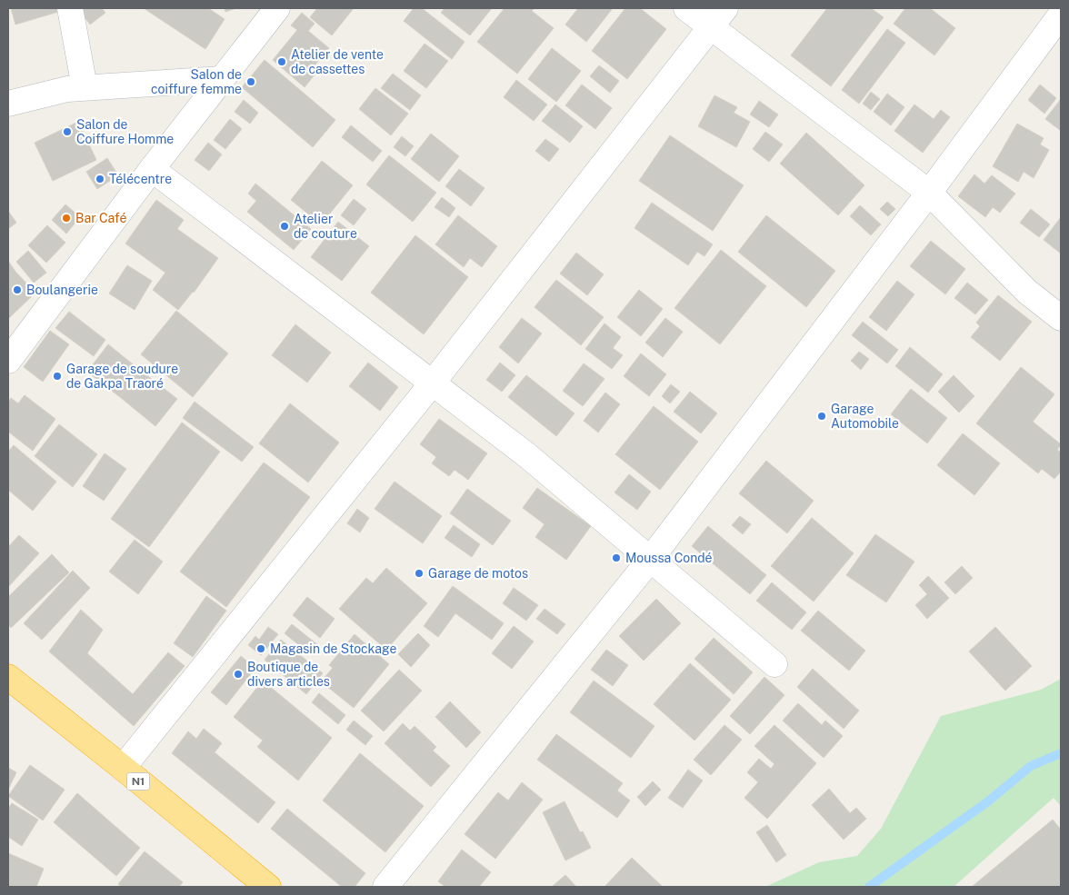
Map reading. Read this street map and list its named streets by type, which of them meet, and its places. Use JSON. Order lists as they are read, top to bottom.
{
  "streets": {
    "highway": ["N1"]
  },
  "places": [
    "Atelier de vente de cassettes",
    "Salon de coiffure femme",
    "Salon de Coiffure Homme",
    "Télécentre",
    "Bar Café",
    "Atelier de couture",
    "Boulangerie",
    "Garage de soudure de Gakpa Traoré",
    "Garage Automobile",
    "Moussa Condé",
    "Garage de motos",
    "Magasin de Stockage",
    "Boutique de divers articles"
  ]
}
